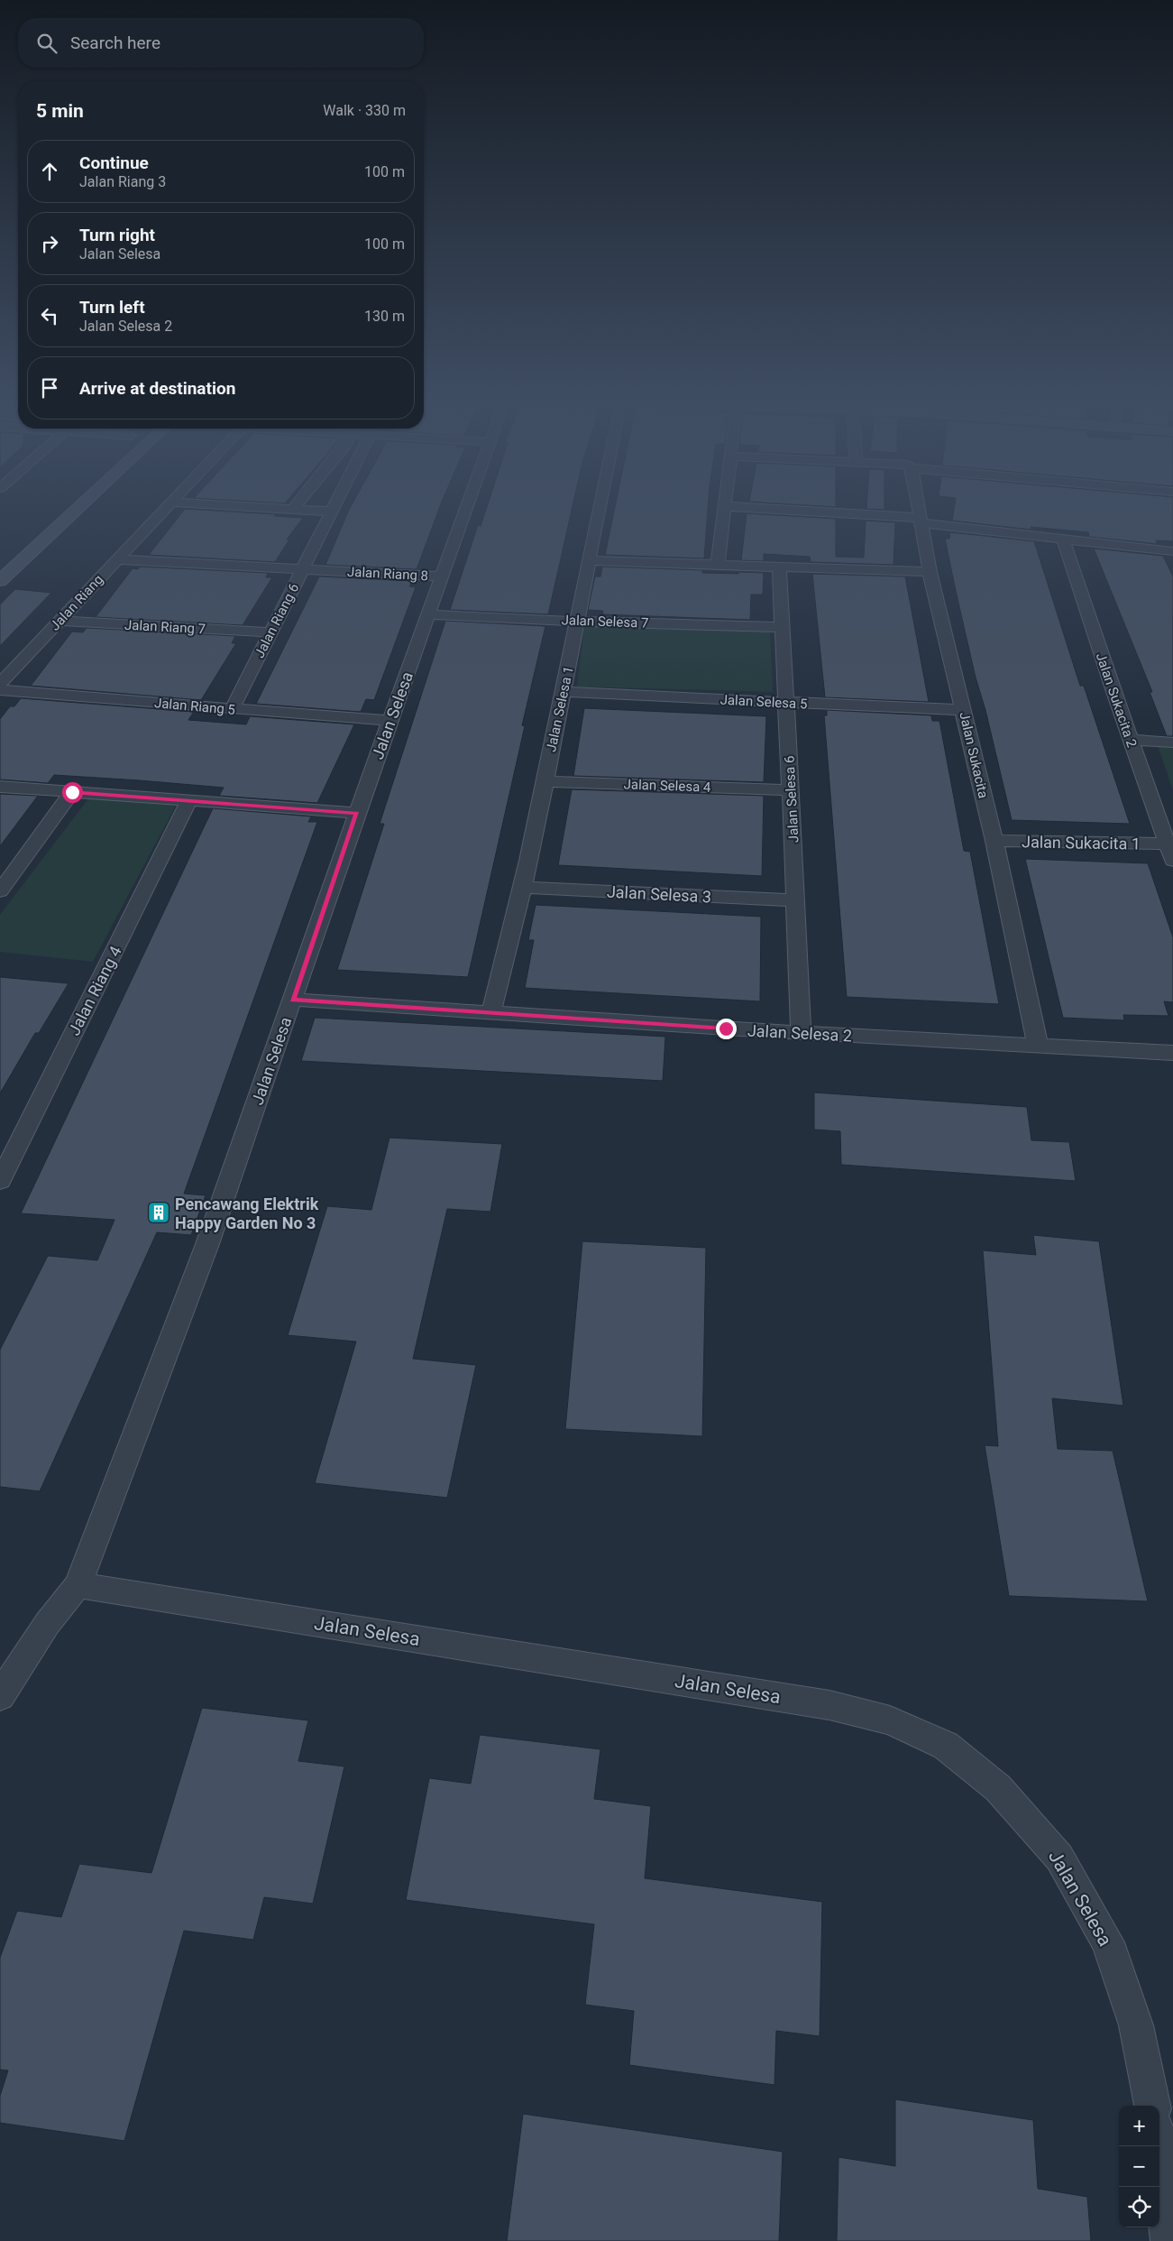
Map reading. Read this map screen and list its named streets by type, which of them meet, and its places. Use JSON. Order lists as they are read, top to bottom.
{
  "streets": {
    "street": [
      "Jalan Riang 8",
      "Jalan Riang",
      "Jalan Riang 6",
      "Jalan Selesa 7",
      "Jalan Riang 7",
      "Jalan Sukacita 2",
      "Jalan Selesa 5",
      "Jalan Riang 5",
      "Jalan Selesa 1",
      "Jalan Selesa",
      "Jalan Sukacita",
      "Jalan Selesa 4",
      "Jalan Selesa 6",
      "Jalan Sukacita 1",
      "Jalan Selesa 3",
      "Jalan Riang 4",
      "Jalan Selesa 2"
    ]
  },
  "crossings": [
    ["Jalan Riang 8", "Jalan Riang"],
    ["Jalan Riang 8", "Jalan Riang 6"],
    ["Jalan Riang 8", "Jalan Selesa"],
    ["Jalan Riang", "Jalan Riang 7"],
    ["Jalan Riang 6", "Jalan Riang 7"],
    ["Jalan Riang 6", "Jalan Riang 5"],
    ["Jalan Selesa 7", "Jalan Selesa 1"],
    ["Jalan Selesa 7", "Jalan Selesa"],
    ["Jalan Selesa 7", "Jalan Selesa 6"],
    ["Jalan Sukacita 2", "Jalan Sukacita 1"],
    ["Jalan Selesa 5", "Jalan Selesa 1"],
    ["Jalan Selesa 5", "Jalan Sukacita"],
    ["Jalan Selesa 5", "Jalan Selesa 6"],
    ["Jalan Riang 5", "Jalan Selesa"],
    ["Jalan Selesa 1", "Jalan Selesa 4"],
    ["Jalan Selesa 1", "Jalan Selesa 3"],
    ["Jalan Selesa 1", "Jalan Selesa 2"],
    ["Jalan Selesa", "Jalan Selesa 2"],
    ["Jalan Sukacita", "Jalan Sukacita 1"],
    ["Jalan Sukacita", "Jalan Selesa 2"],
    ["Jalan Selesa 4", "Jalan Selesa 6"],
    ["Jalan Selesa 6", "Jalan Selesa 3"],
    ["Jalan Selesa 6", "Jalan Selesa 2"]
  ],
  "places": {
    "building": ["Pencawang Elektrik Happy Garden No 3"]
  },
  "page": {
    "search": "Search here",
    "heading": ["5 min", "Walk · 330 m"],
    "list": [
      ["Continue", "Jalan Riang 3", "100 m"],
      ["Turn right", "Jalan Selesa", "100 m"],
      ["Turn left", "Jalan Selesa 2", "130 m"],
      "Arrive at destination"
    ],
    "map_buttons": ["+", "−"]
  }
}
